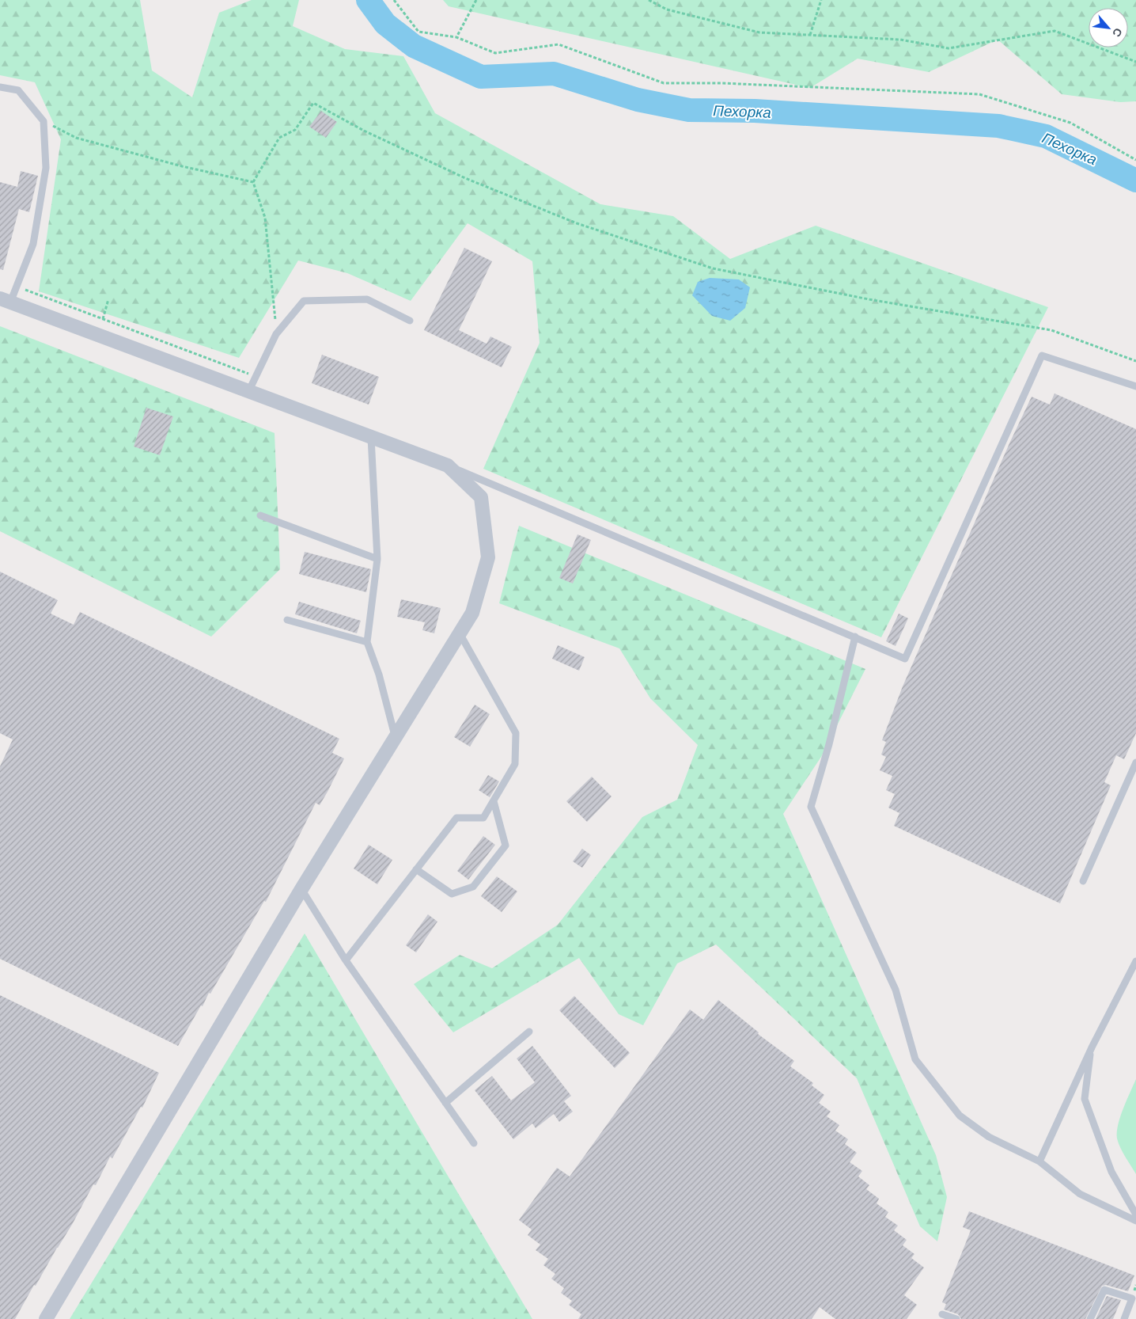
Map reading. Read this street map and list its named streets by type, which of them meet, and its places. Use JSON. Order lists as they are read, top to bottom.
{
  "water": ["Пехорка"],
  "north": "bottom right"
}
